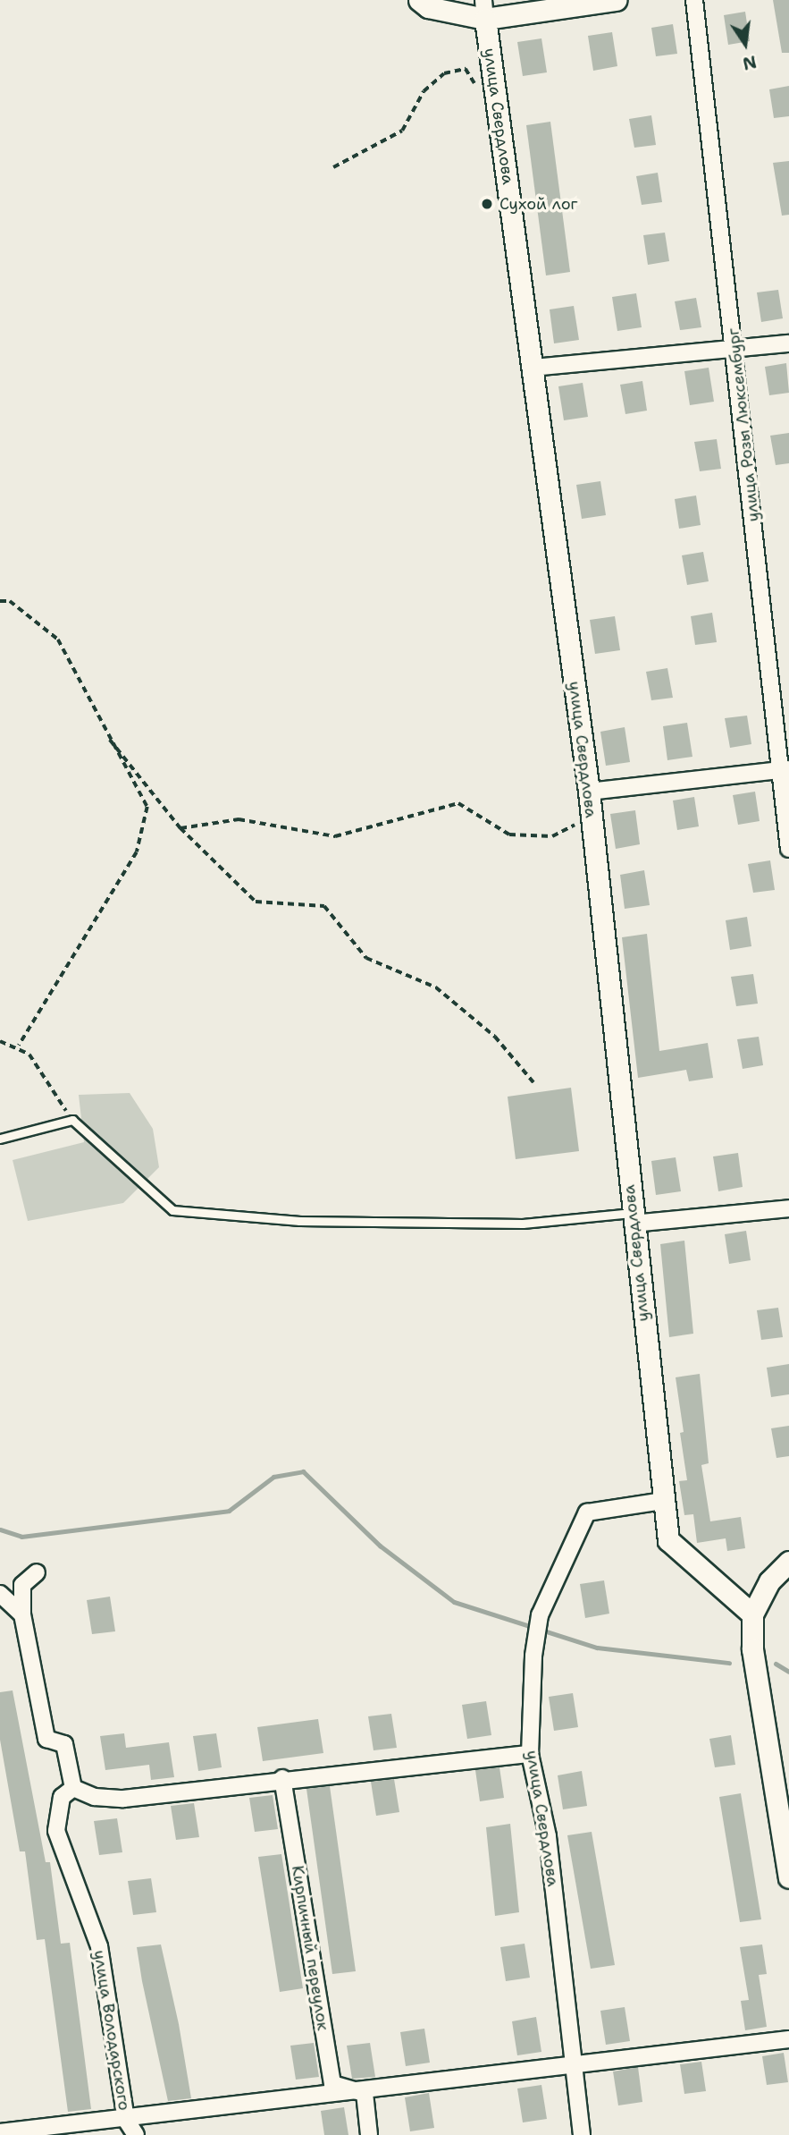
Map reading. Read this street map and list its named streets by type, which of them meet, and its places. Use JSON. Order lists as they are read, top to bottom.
{
  "streets": {
    "street": [
      "улица Свердлова",
      "улица Розы Люксембург",
      "Кирпичный переулок",
      "улица Володарского"
    ]
  },
  "places": ["Сухой лог"],
  "north": "bottom"
}
